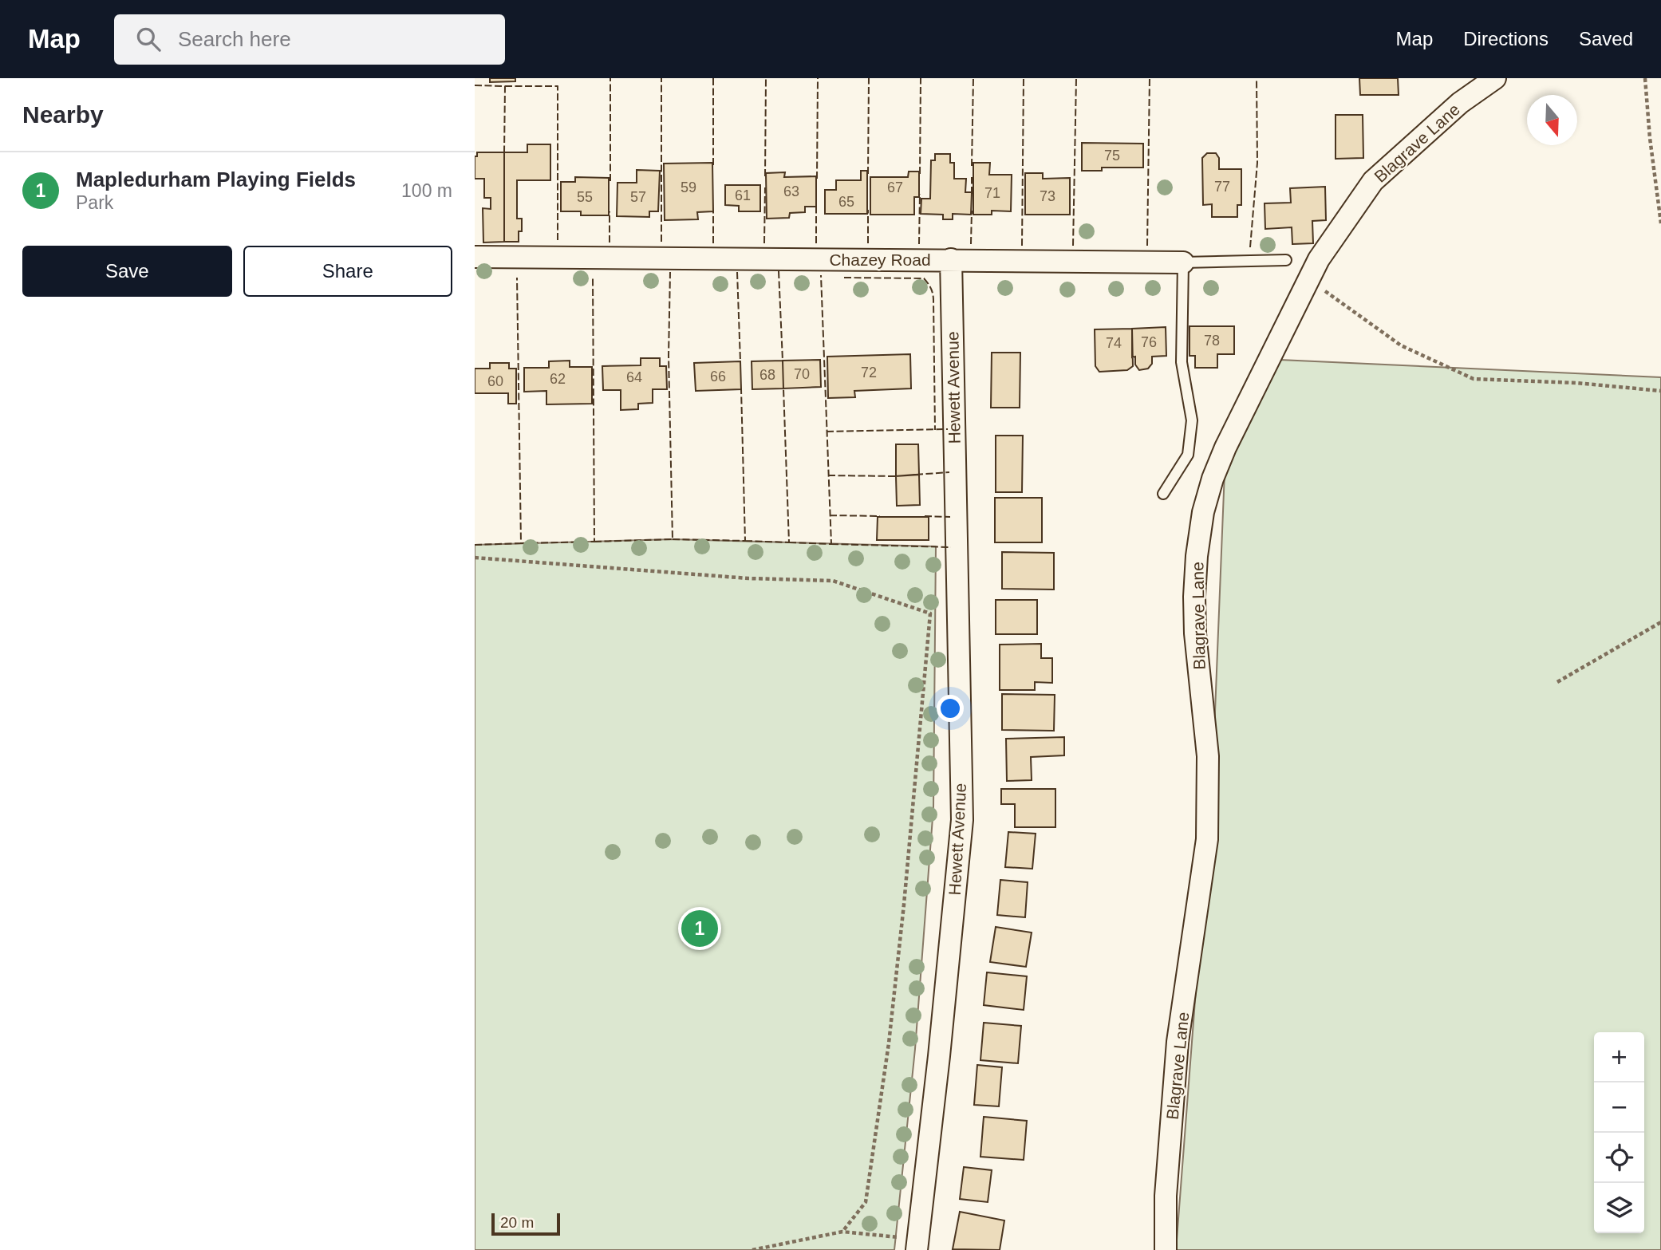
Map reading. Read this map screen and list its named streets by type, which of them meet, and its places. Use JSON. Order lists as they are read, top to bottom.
{
  "streets": {
    "street": ["Blagrave Lane", "Chazey Road", "Hewett Avenue"]
  },
  "crossings": [
    ["Chazey Road", "Hewett Avenue"]
  ],
  "house_numbers": [
    "75",
    "77",
    "59",
    "67",
    "63",
    "71",
    "61",
    "73",
    "55",
    "57",
    "65",
    "78",
    "76",
    "74",
    "72",
    "70",
    "68",
    "66",
    "64",
    "62",
    "60"
  ],
  "scale_bar": "20 m",
  "north": "bottom",
  "page": {
    "header": "Map",
    "search": "Search here",
    "nav": ["Map", "Directions", "Saved"],
    "heading": "Nearby",
    "list": [
      {
        "mark": "1",
        "name": "Mapledurham Playing Fields",
        "note": "Park",
        "value": "100 m"
      }
    ],
    "buttons": ["Save", "Share"],
    "pins": "1",
    "map_buttons": ["+", "−"],
    "scale": "20 m"
  }
}
